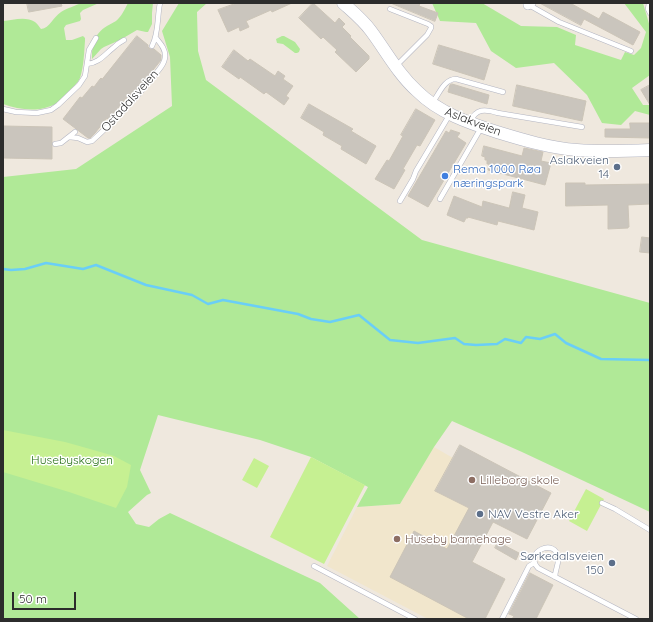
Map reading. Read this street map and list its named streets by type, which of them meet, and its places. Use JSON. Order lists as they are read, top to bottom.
{
  "streets": {
    "street": ["Aslakveien"],
    "lane": ["Ostadalsveien"]
  },
  "parks": ["Husebyskogen"],
  "places": [
    "Aslakveien 14",
    "Rema 1000 Røa næringspark",
    "Lilleborg skole",
    "NAV Vestre Aker",
    "Huseby barnehage",
    "Sørkedalsveien 150"
  ],
  "scale_bar": "50 m"
}
